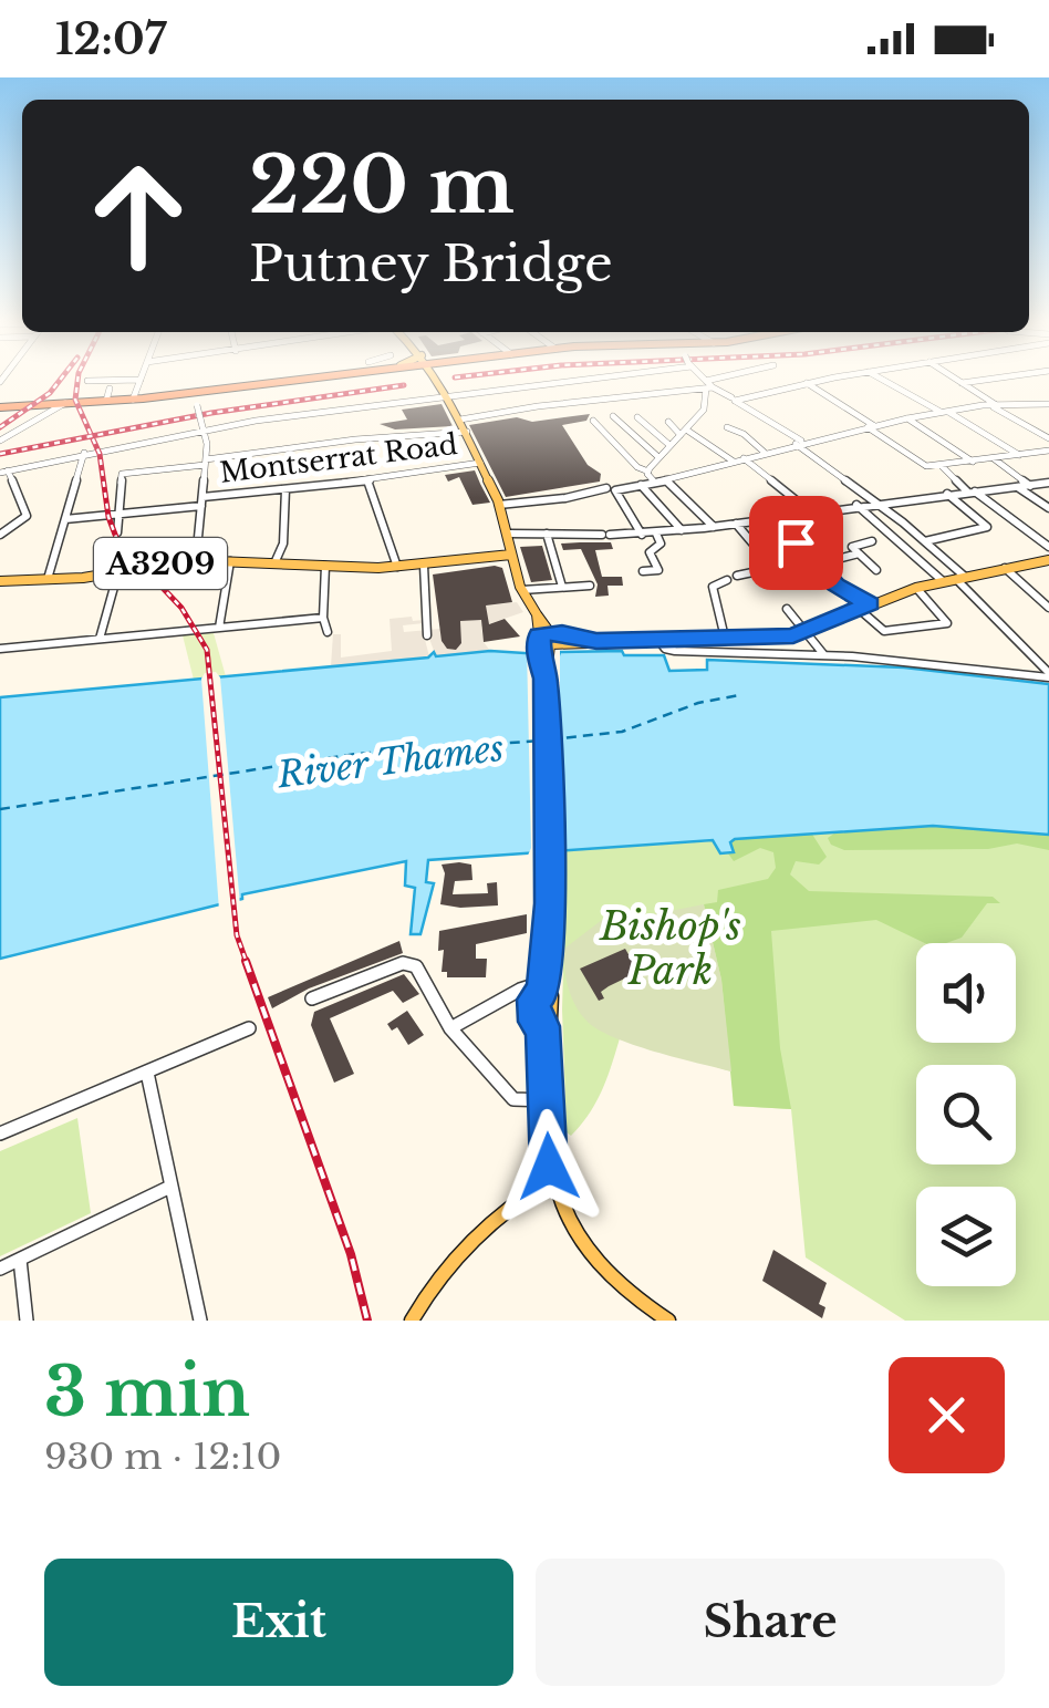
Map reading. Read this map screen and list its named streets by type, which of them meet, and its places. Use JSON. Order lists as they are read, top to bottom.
{
  "streets": {
    "main road": ["A3209"],
    "street": ["Montserrat Road"]
  },
  "water": ["River Thames"],
  "parks": ["Bishop's Park"],
  "page": {
    "status": "12:07",
    "turn": ["220 m", "Putney Bridge"],
    "heading": ["3 min", "930 m · 12:10"],
    "buttons": ["Exit", "Share"]
  }
}
